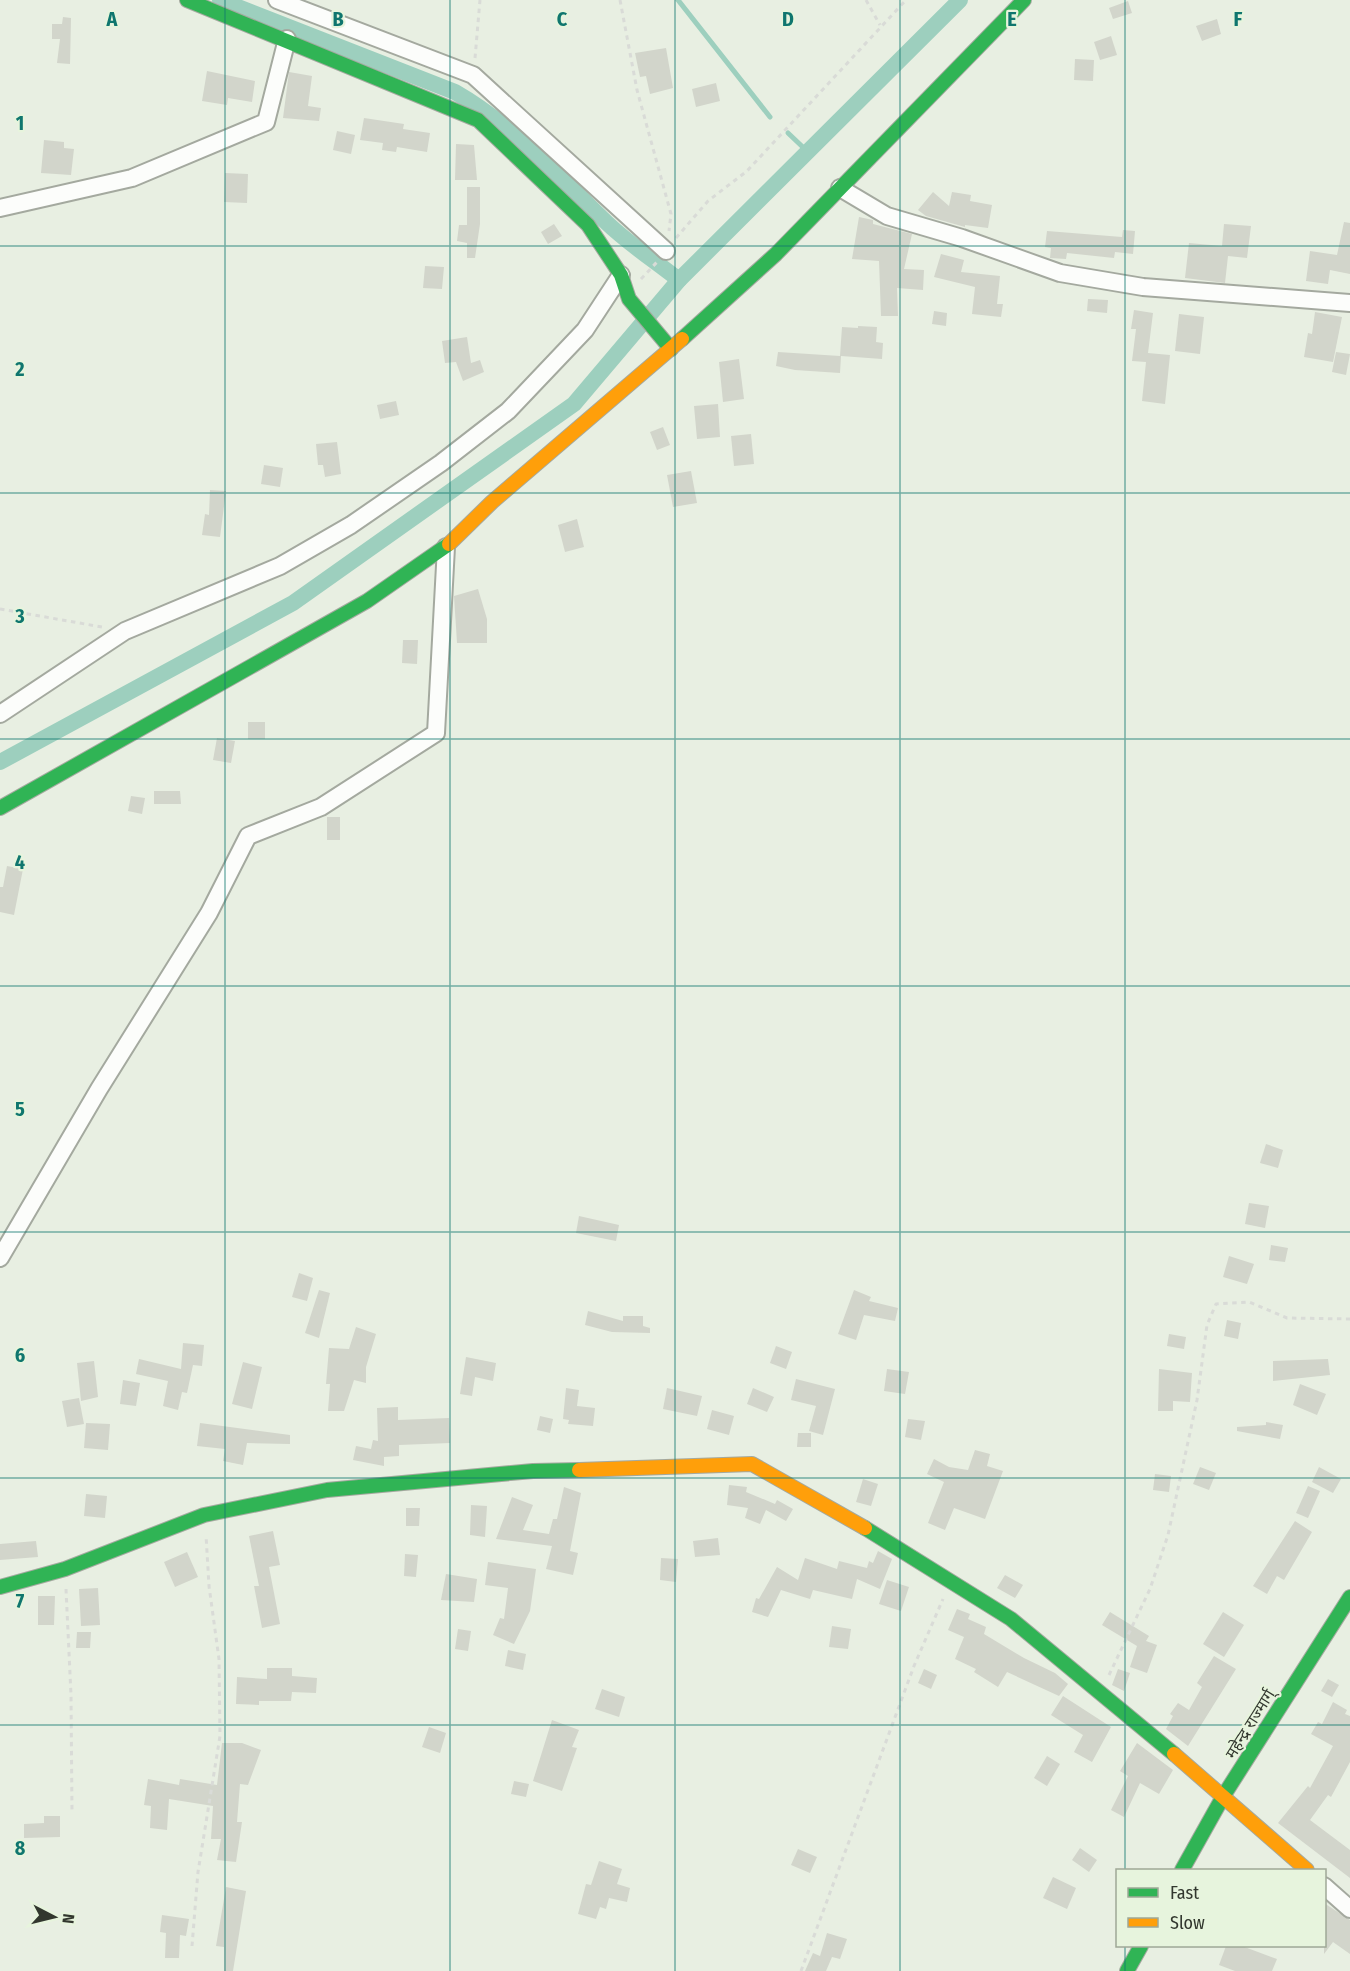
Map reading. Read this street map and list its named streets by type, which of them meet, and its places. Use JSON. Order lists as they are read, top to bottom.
{
  "streets": {
    "main road": ["महेन्द्र राज्मार्ग्"]
  },
  "legend": ["Fast", "Slow"],
  "north": "right",
  "grid": {
    "columns": [
      "A",
      "B",
      "C",
      "D",
      "E",
      "F"
    ],
    "rows": [
      "1",
      "2",
      "3",
      "4",
      "5",
      "6",
      "7",
      "8"
    ]
  }
}
